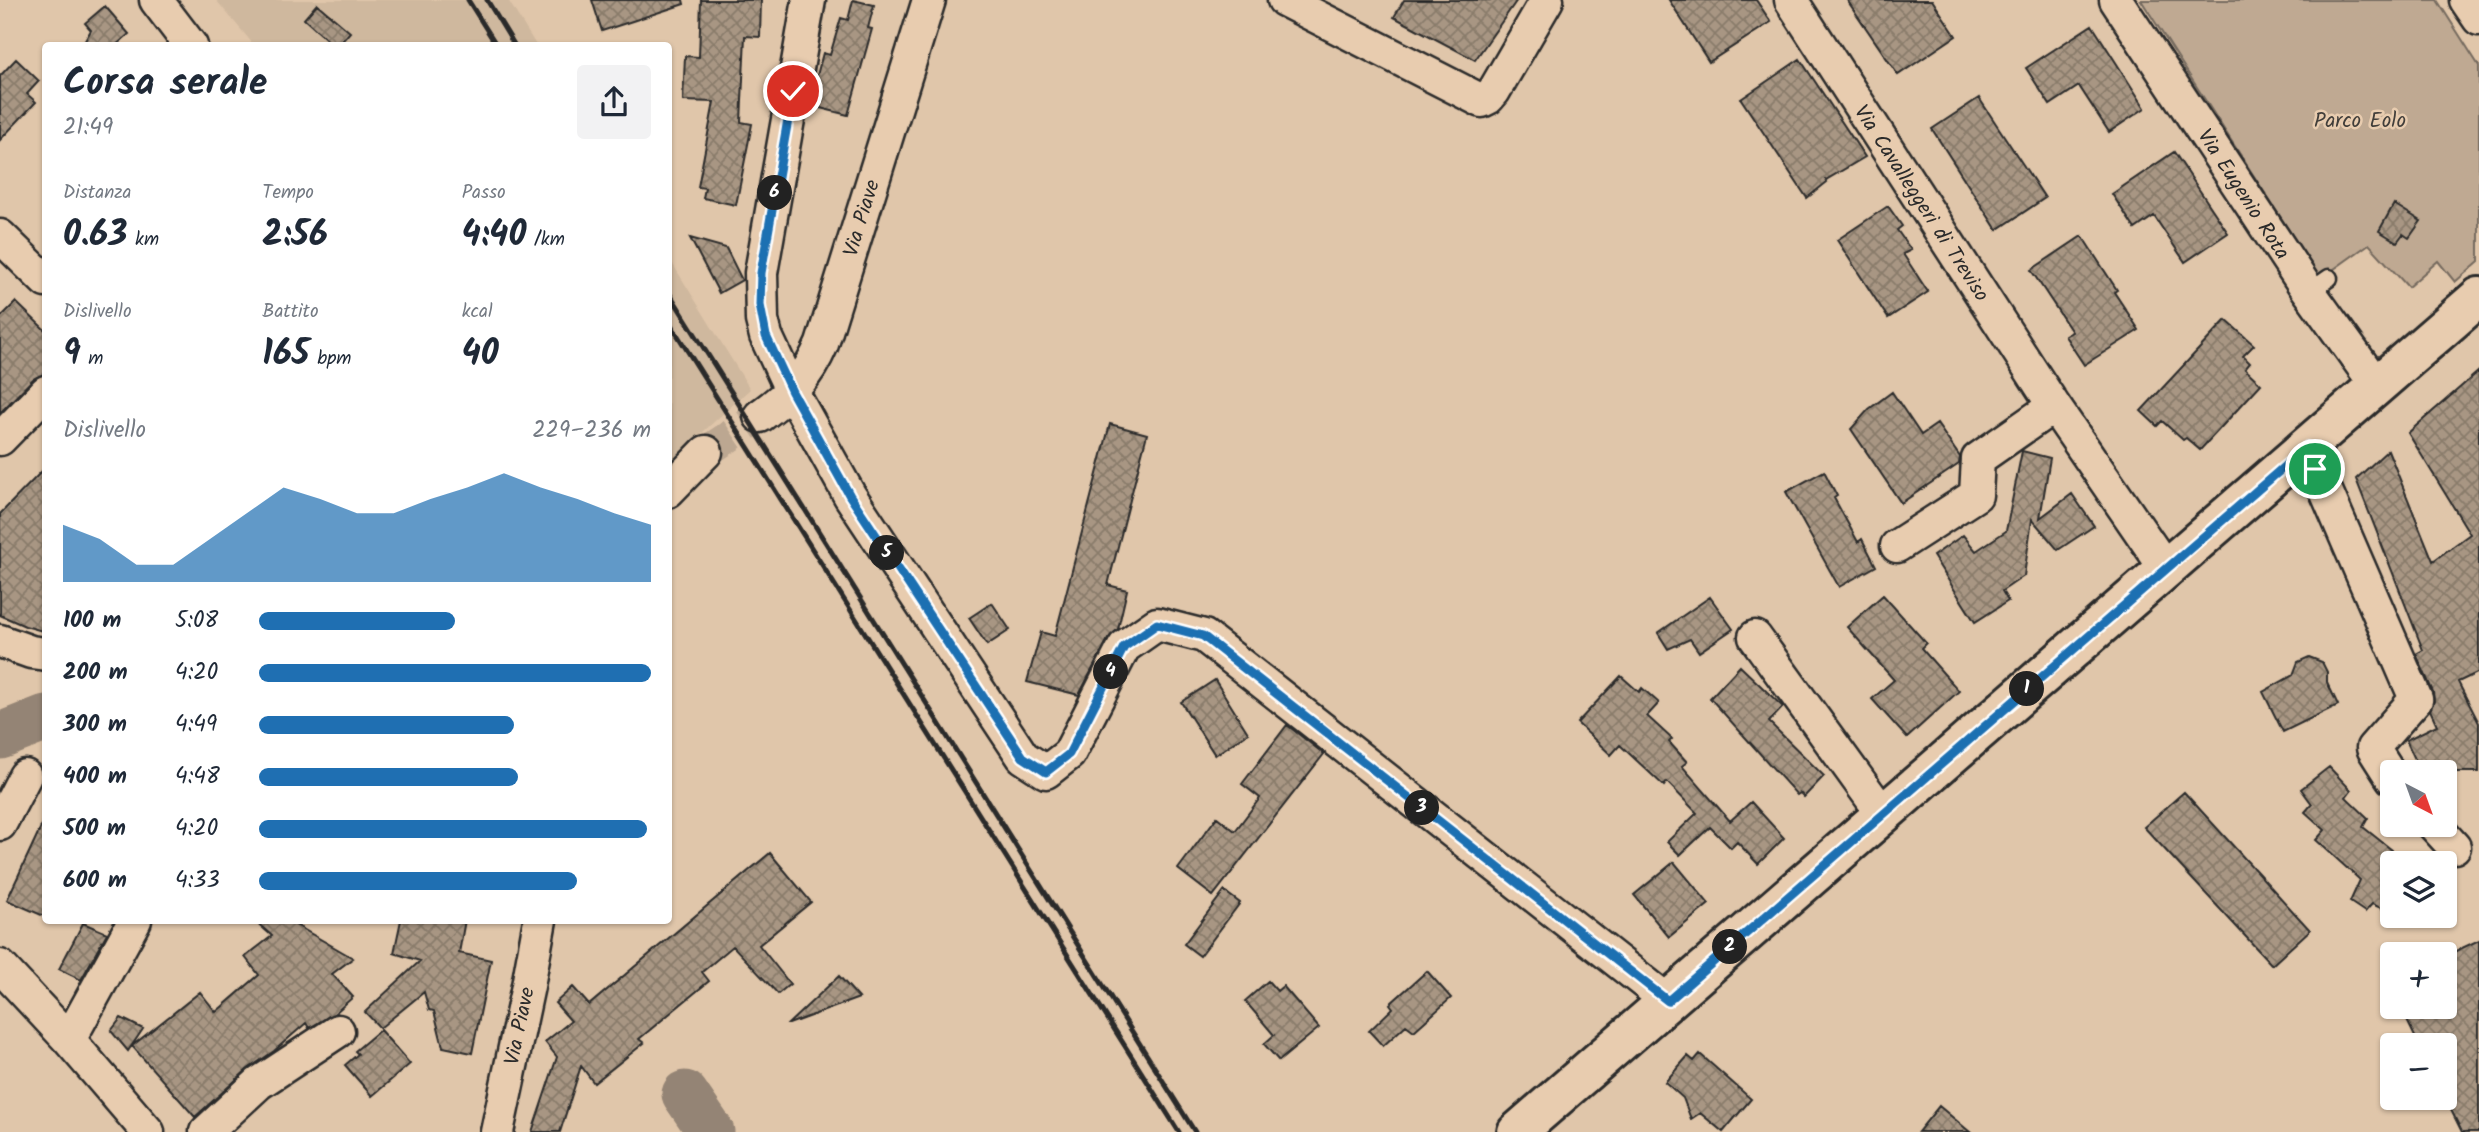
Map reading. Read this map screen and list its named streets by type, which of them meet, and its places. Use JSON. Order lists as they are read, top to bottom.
{
  "streets": {
    "street": ["Via Eugenio Rota", "Via Cavalleggeri di Treviso", "Via Piave"]
  },
  "parks": ["Parco Eolo"],
  "north": "bottom right",
  "page": {
    "heading": ["Corsa serale", "21:49"],
    "stats": [
      ["Distanza", "0.63 km"],
      ["Tempo", "2:56"],
      ["Passo", "4:40 /km"],
      ["Dislivello", "9 m"],
      ["Battito", "165 bpm"],
      ["kcal", "40"]
    ],
    "pins": [
      "6",
      "5",
      "4",
      "1",
      "3",
      "2"
    ],
    "chart": ["Dislivello", "229–236 m"],
    "list": [
      {
        "name": "100 m",
        "note": "5:08"
      },
      {
        "name": "200 m",
        "note": "4:20"
      },
      {
        "name": "300 m",
        "note": "4:49"
      },
      {
        "name": "400 m",
        "note": "4:48"
      },
      {
        "name": "500 m",
        "note": "4:20"
      },
      {
        "name": "600 m",
        "note": "4:33"
      }
    ],
    "map_buttons": ["+", "−"]
  }
}
